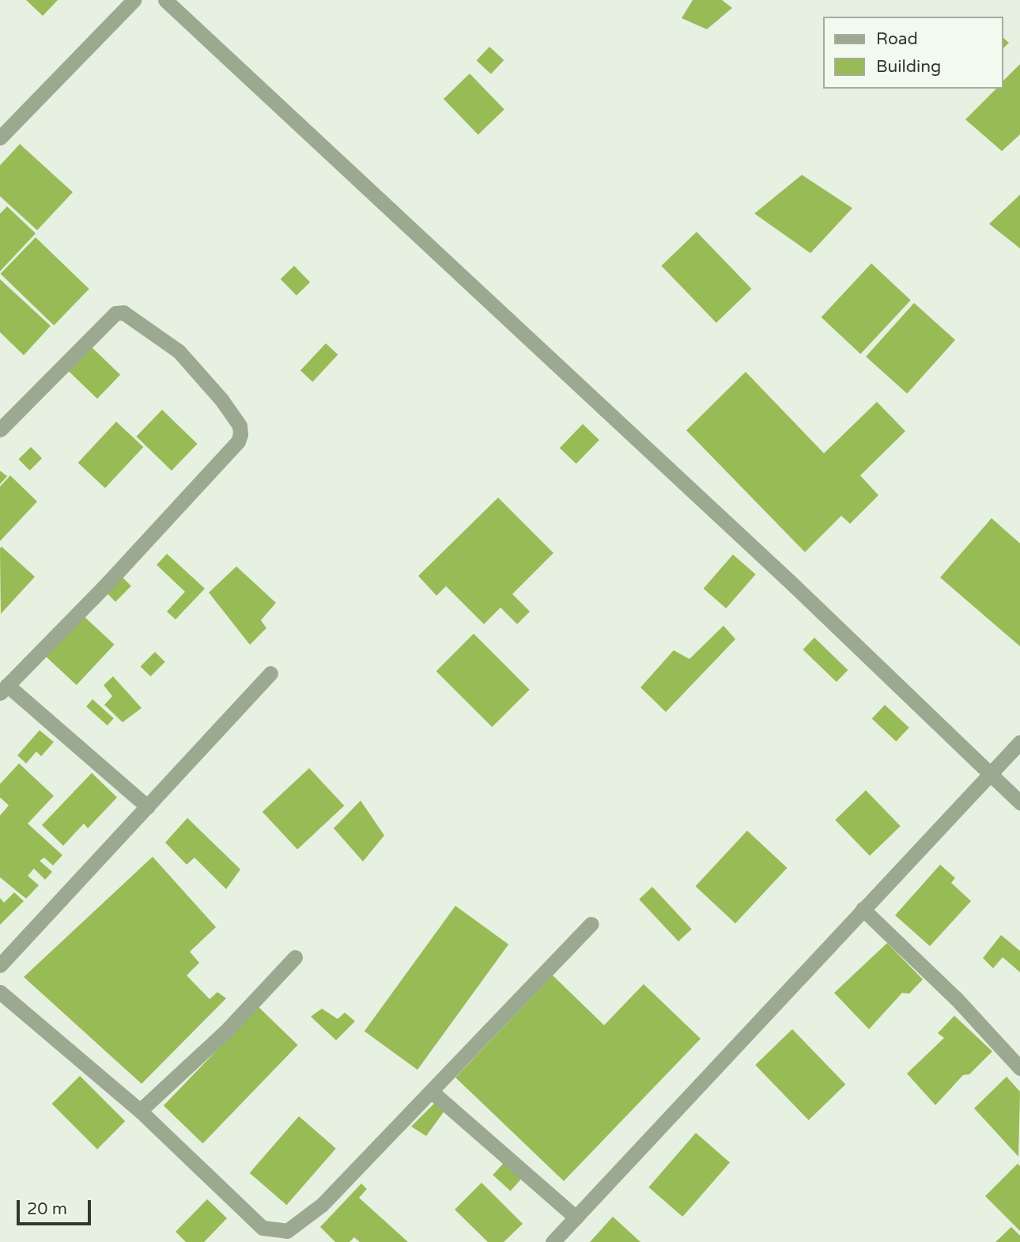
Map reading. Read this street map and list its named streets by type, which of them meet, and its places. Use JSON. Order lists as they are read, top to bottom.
{
  "legend": ["Road", "Building"],
  "scale_bar": "20 m"
}
